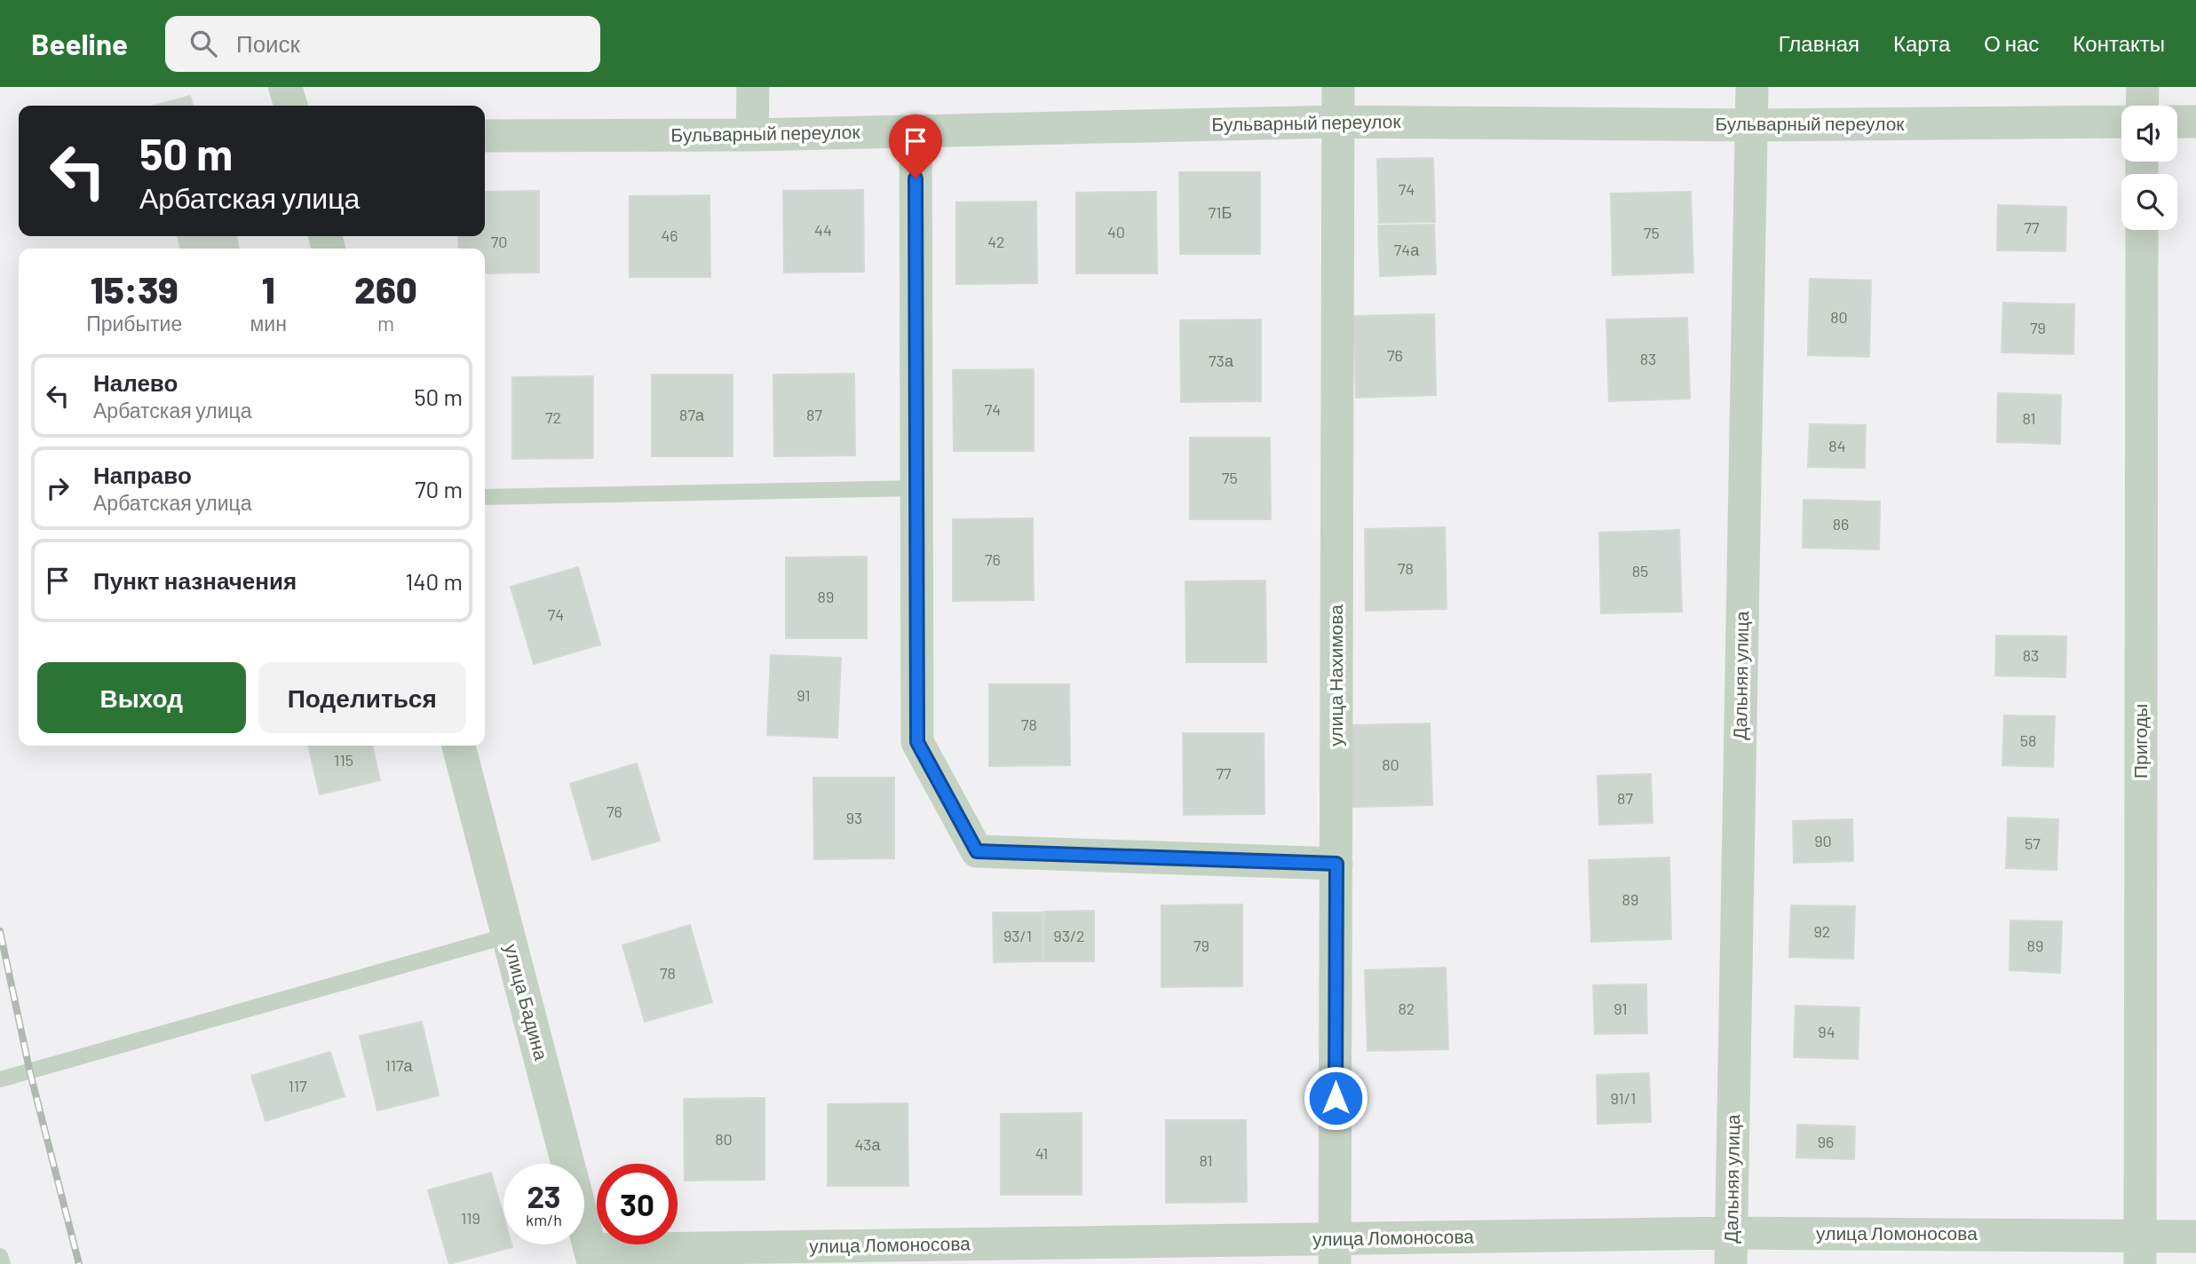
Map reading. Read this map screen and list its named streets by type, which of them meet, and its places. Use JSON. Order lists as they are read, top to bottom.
{
  "streets": {
    "street": [
      "Бульварный переулок",
      "улица Нахимова",
      "Дальняя улица",
      "Пригоды",
      "улица Бадина",
      "улица Ломоносова"
    ]
  },
  "crossings": [
    ["Бульварный переулок", "улица Нахимова"],
    ["Бульварный переулок", "Дальняя улица"],
    ["улица Нахимова", "улица Ломоносова"],
    ["Дальняя улица", "улица Ломоносова"],
    ["Пригоды", "улица Ломоносова"],
    ["улица Бадина", "улица Ломоносова"]
  ],
  "house_numbers": [
    "74",
    "71Б",
    "77",
    "44",
    "40",
    "75",
    "46",
    "70",
    "42",
    "74а",
    "80",
    "79",
    "76",
    "83",
    "73а",
    "74",
    "87а",
    "87",
    "72",
    "81",
    "84",
    "75",
    "86",
    "76",
    "78",
    "85",
    "89",
    "74",
    "83",
    "91",
    "78",
    "58",
    "115",
    "80",
    "77",
    "87",
    "76",
    "93",
    "90",
    "57",
    "89",
    "92",
    "93/1",
    "93/2",
    "79",
    "89",
    "78",
    "82",
    "91",
    "94",
    "117а",
    "117",
    "91/1",
    "80",
    "96",
    "43а",
    "41",
    "81",
    "119"
  ],
  "page": {
    "header": "Beeline",
    "search": "Поиск",
    "nav": [
      "Главная",
      "Карта",
      "О нас",
      "Контакты"
    ],
    "turn": ["50 m", "Арбатская улица"],
    "eta": [
      "15:39",
      "Прибытие",
      "1",
      "мин",
      "260",
      "m"
    ],
    "list": [
      {
        "name": "Налево",
        "note": "Арбатская улица",
        "value": "50 m"
      },
      {
        "name": "Направо",
        "note": "Арбатская улица",
        "value": "70 m"
      },
      {
        "name": "Пункт назначения",
        "value": "140 m"
      }
    ],
    "buttons": ["Выход", "Поделиться"],
    "speed": "23 km/h",
    "limit": "30"
  }
}
